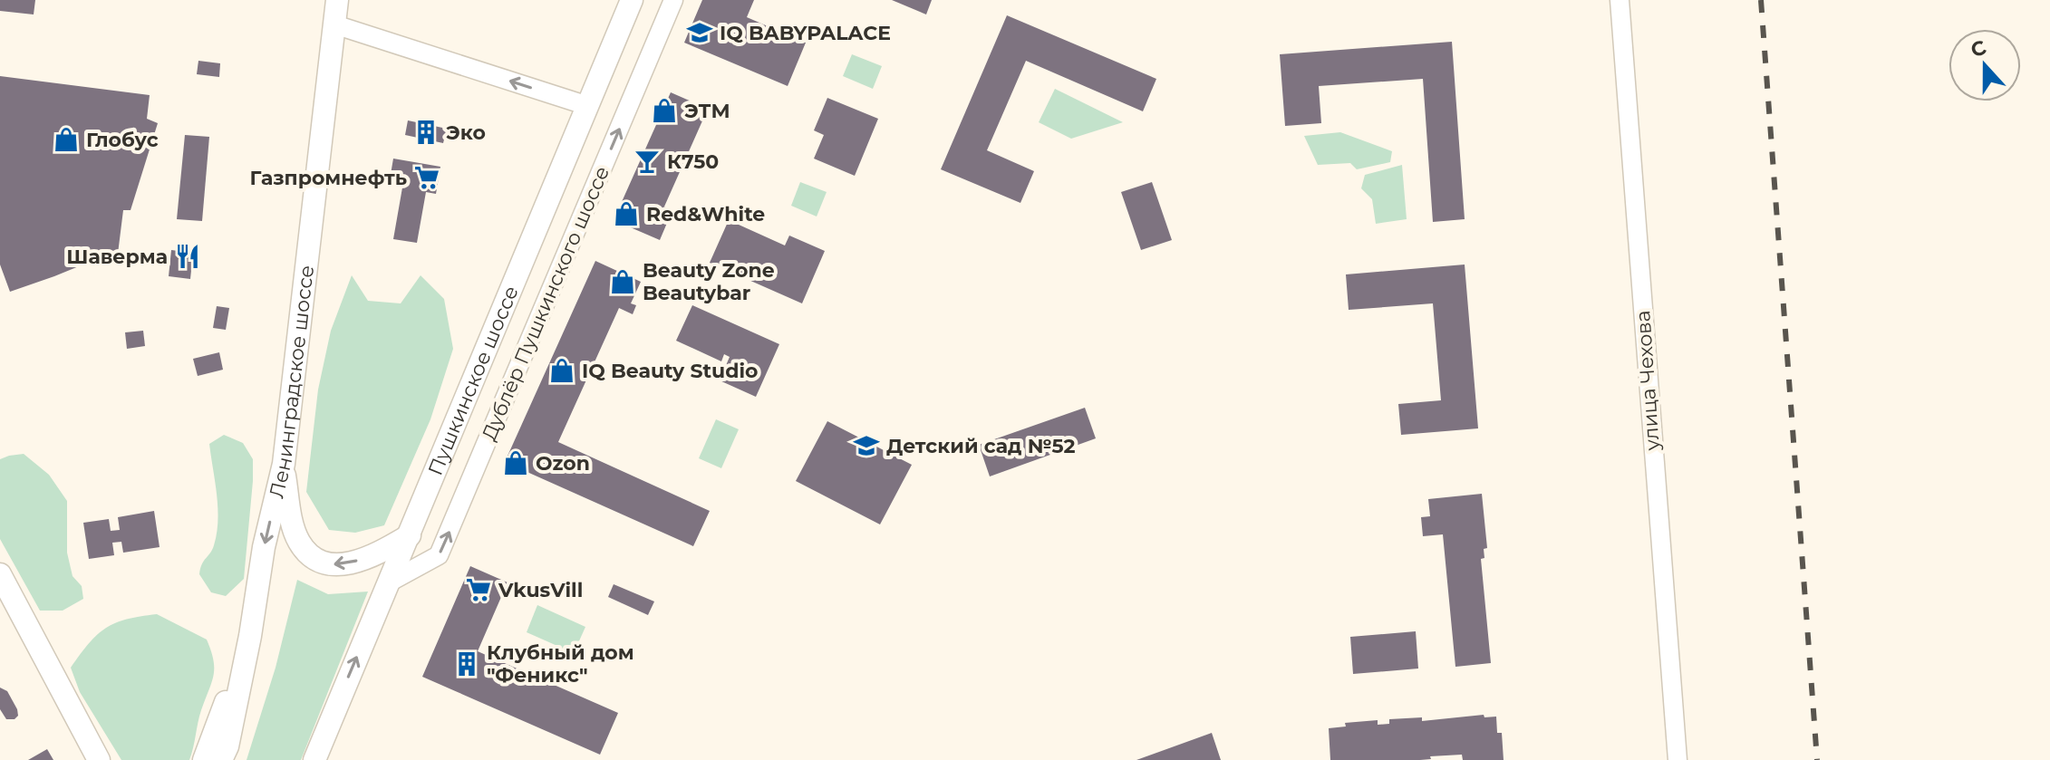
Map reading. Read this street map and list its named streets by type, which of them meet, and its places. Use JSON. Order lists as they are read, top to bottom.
{
  "streets": {
    "main road": ["Пушкинское шоссе", "Ленинградское шоссе"],
    "street": ["Дублёр Пушкинского шоссе", "улица Чехова"]
  },
  "crossings": [
    ["Дублёр Пушкинского шоссе", "Пушкинское шоссе"]
  ],
  "one_way": ["Дублёр Пушкинского шоссе"],
  "places": {
    "school or university": ["IQ BABYPALACE", "Детский сад №52"],
    "shop": [
      "ЭТМ",
      "Глобус",
      "Red&White",
      "Beauty Zone Beautybar",
      "IQ Beauty Studio",
      "Ozon"
    ],
    "building": ["Эко", "Клубный дом \"Феникс\""],
    "bar": ["К750"],
    "supermarket": ["Газпромнефть", "VkusVill"],
    "restaurant": ["Шаверма"]
  },
  "north": "top"
}
